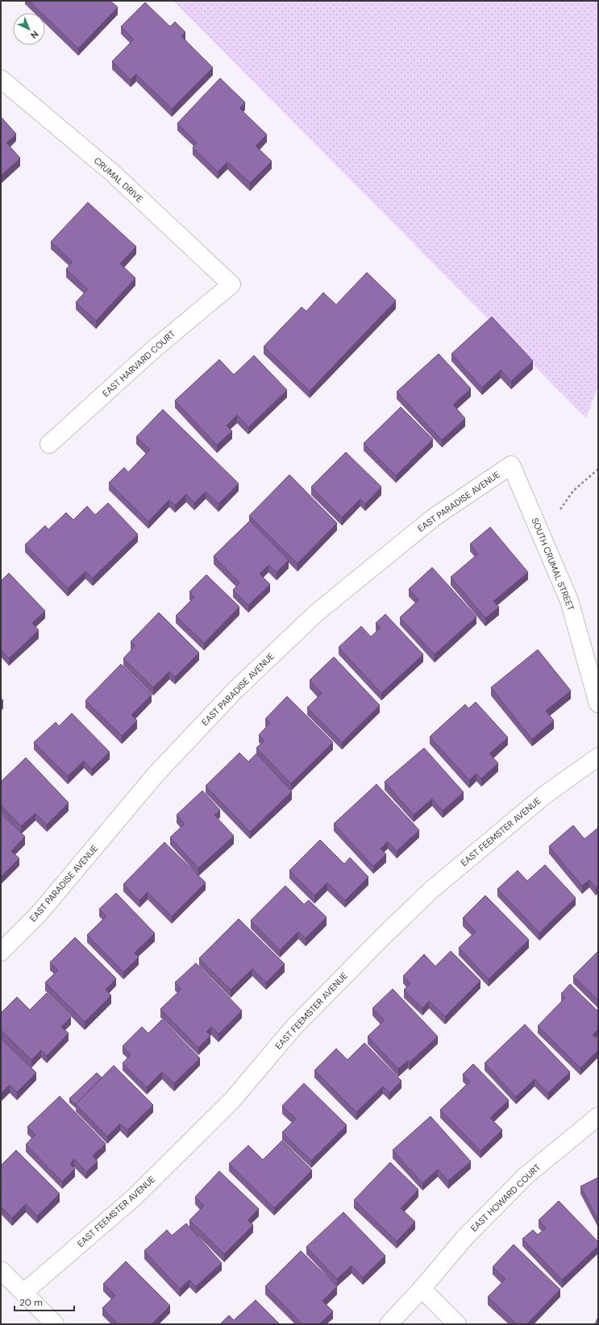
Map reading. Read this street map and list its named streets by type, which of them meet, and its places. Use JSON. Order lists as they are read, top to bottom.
{
  "streets": {
    "street": [
      "CRUMAL DRIVE",
      "EAST HARVARD COURT",
      "EAST PARADISE AVENUE",
      "SOUTH CRUMAL STREET",
      "EAST FEEMSTER AVENUE",
      "EAST HOWARD COURT"
    ]
  },
  "crossings": [
    ["CRUMAL DRIVE", "EAST HARVARD COURT"],
    ["EAST PARADISE AVENUE", "SOUTH CRUMAL STREET"]
  ],
  "scale_bar": "20 m",
  "north": "bottom right"
}
